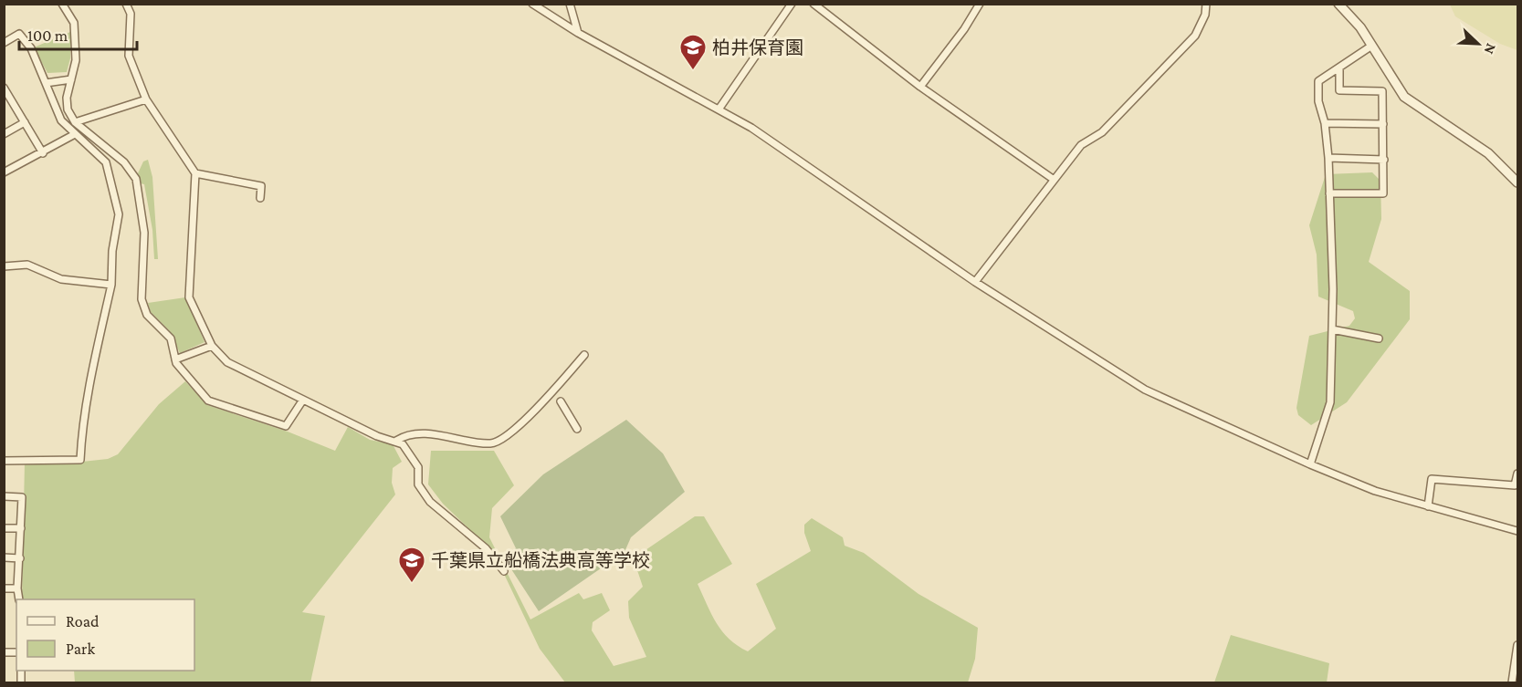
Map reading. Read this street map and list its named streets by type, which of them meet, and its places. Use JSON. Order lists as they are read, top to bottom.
{
  "places": {
    "school or university": ["柏井保育園", "千葉県立船橋法典高等学校"]
  },
  "legend": ["Road", "Park"],
  "scale_bar": "100 m",
  "north": "bottom right"
}
